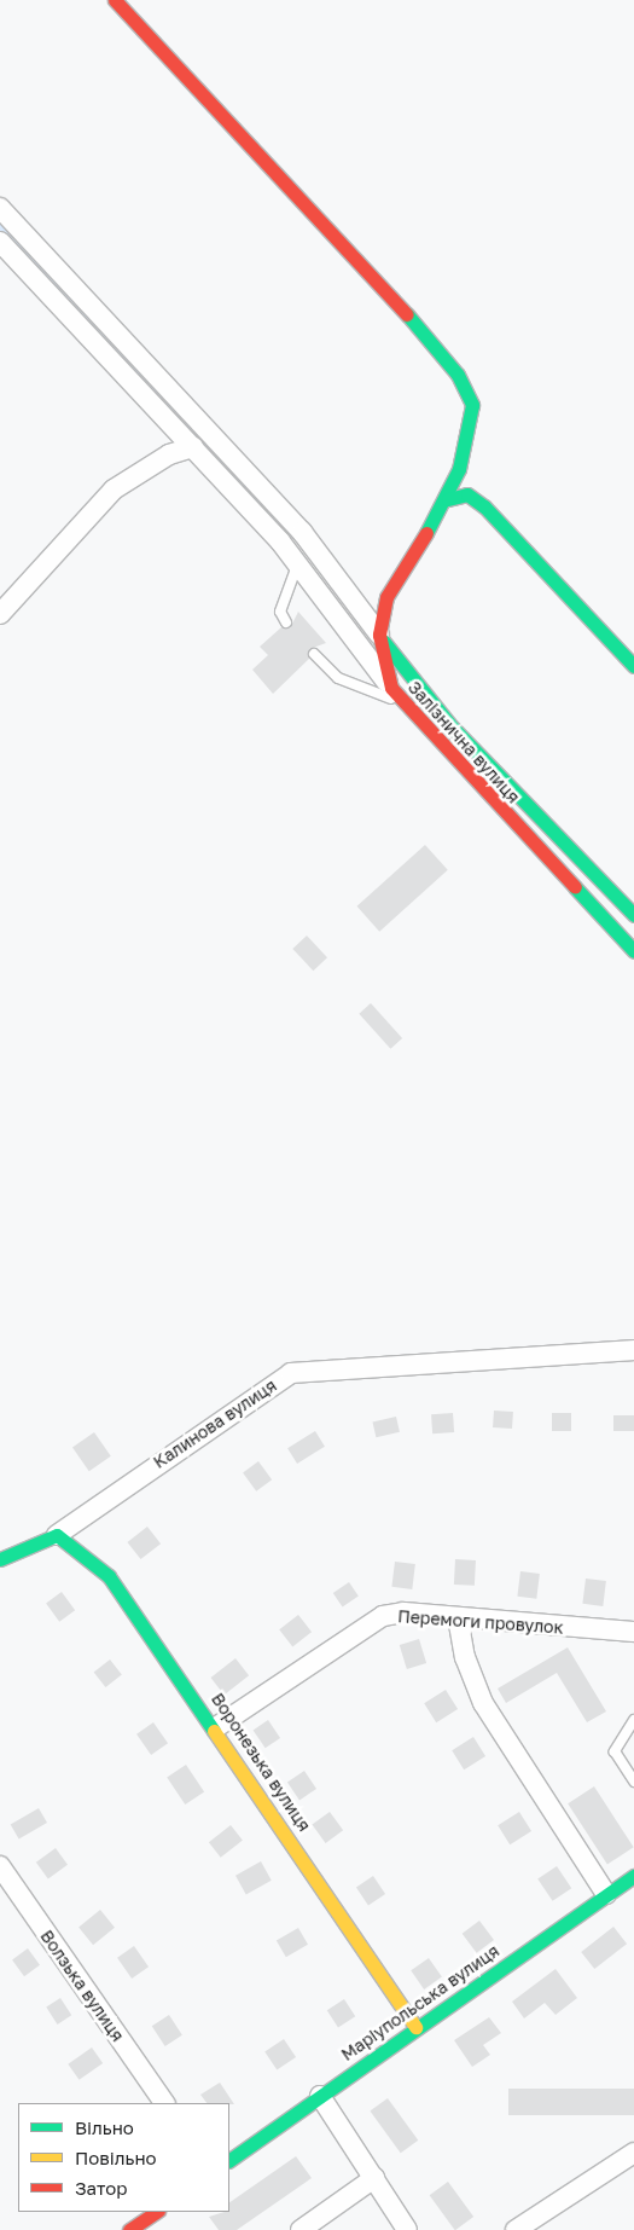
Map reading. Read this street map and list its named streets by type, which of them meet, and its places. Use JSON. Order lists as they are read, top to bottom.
{
  "streets": {
    "main road": [
      "Залізнична вулиця",
      "Калинова вулиця",
      "Воронезька вулиця",
      "Маріупольська вулиця"
    ],
    "street": ["Перемоги провулок", "Волзька вулиця"]
  },
  "crossings": [
    ["Калинова вулиця", "Воронезька вулиця"],
    ["Перемоги провулок", "Воронезька вулиця"],
    ["Воронезька вулиця", "Маріупольська вулиця"]
  ],
  "legend": ["Вільно", "Повільно", "Затор"]
}
